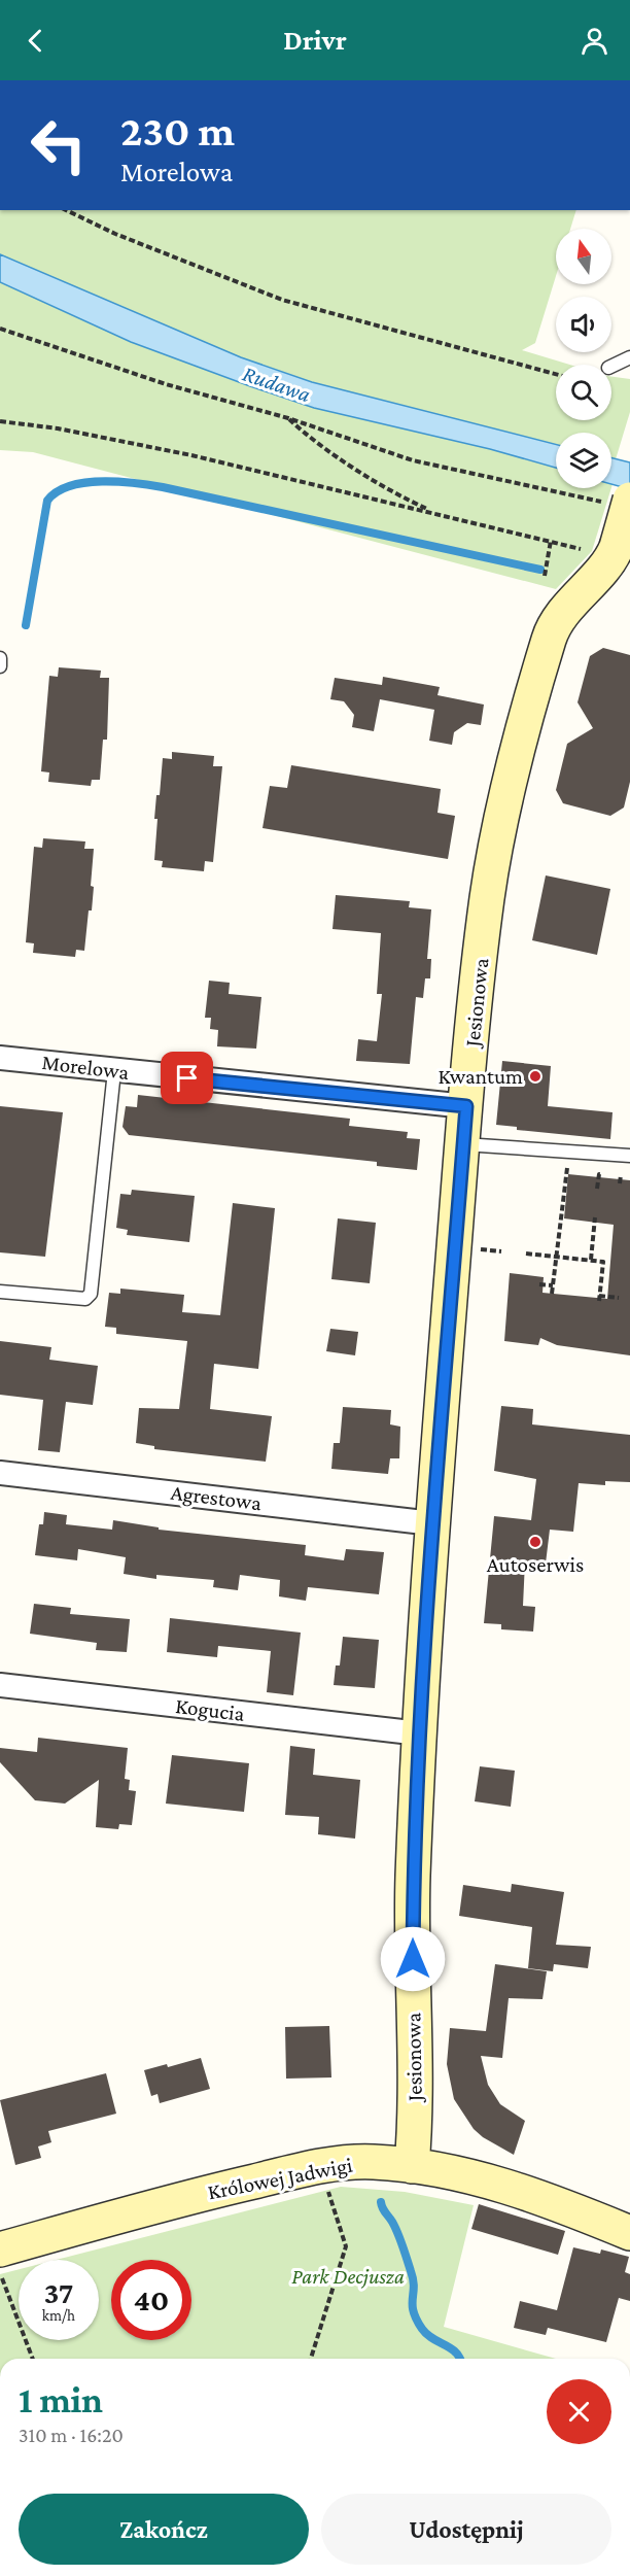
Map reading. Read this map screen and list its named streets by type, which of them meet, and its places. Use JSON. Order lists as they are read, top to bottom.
{
  "streets": {
    "street": [
      "Jesionowa",
      "Morelowa",
      "Agrestowa",
      "Kogucia",
      "Królowej Jadwigi"
    ]
  },
  "crossings": [
    ["Jesionowa", "Morelowa"],
    ["Jesionowa", "Agrestowa"],
    ["Jesionowa", "Kogucia"],
    ["Jesionowa", "Królowej Jadwigi"]
  ],
  "water": ["Rudawa"],
  "parks": ["Park Decjusza"],
  "places": ["Kwantum", "Autoserwis"],
  "north": "top",
  "page": {
    "header": "Drivr",
    "turn": ["230 m", "Morelowa"],
    "speed": "37 km/h",
    "limit": "40",
    "heading": ["1 min", "310 m · 16:20"],
    "buttons": ["Zakończ", "Udostępnij"]
  }
}
